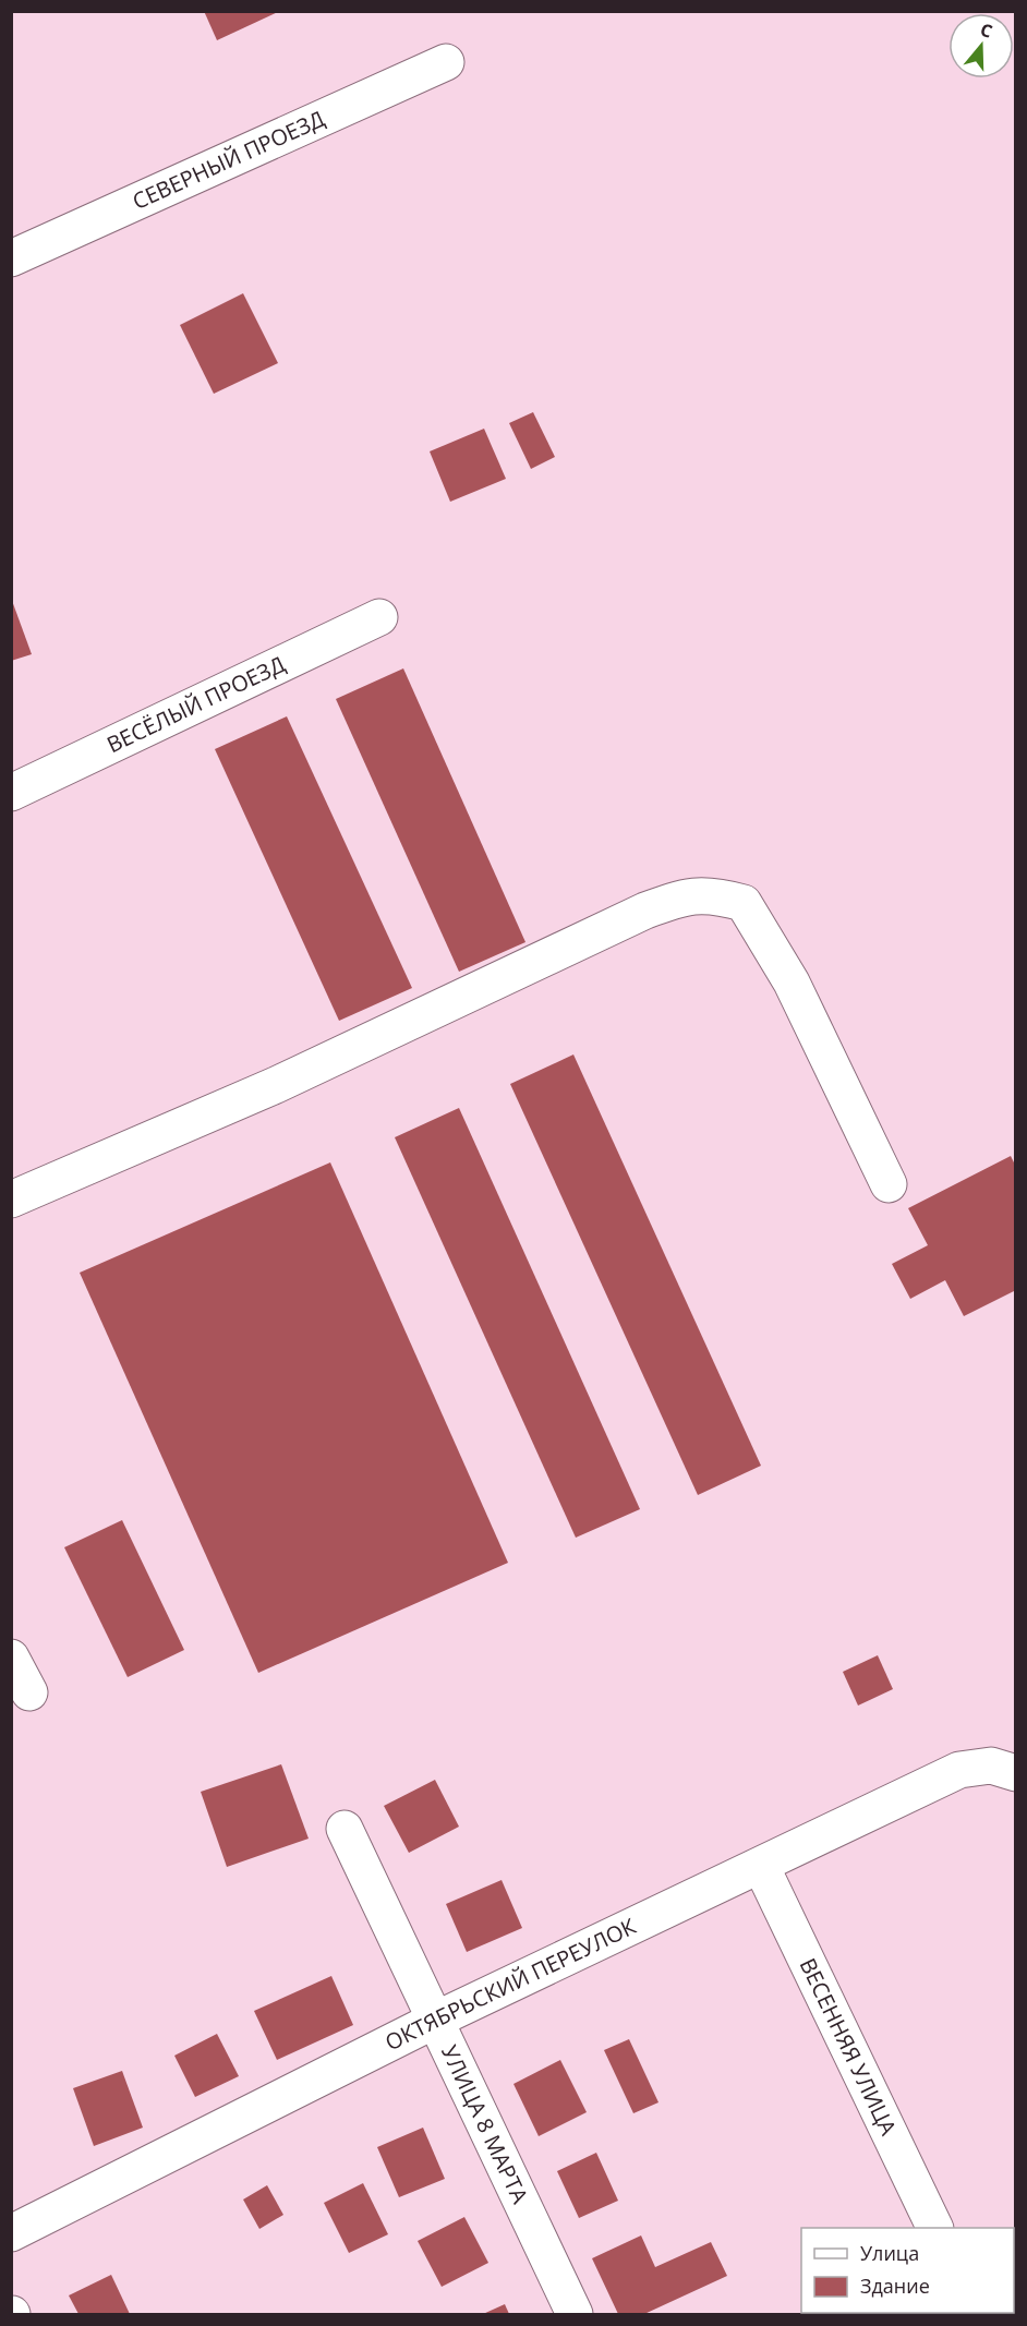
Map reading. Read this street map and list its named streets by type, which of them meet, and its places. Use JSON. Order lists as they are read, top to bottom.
{
  "streets": {
    "street": [
      "СЕВЕРНЫЙ ПРОЕЗД",
      "ВЕСЁЛЫЙ ПРОЕЗД",
      "ОКТЯБРЬСКИЙ ПЕРЕУЛОК",
      "ВЕСЕННЯЯ УЛИЦА",
      "УЛИЦА 8 МАРТА"
    ]
  },
  "crossings": [
    ["ОКТЯБРЬСКИЙ ПЕРЕУЛОК", "ВЕСЕННЯЯ УЛИЦА"],
    ["ОКТЯБРЬСКИЙ ПЕРЕУЛОК", "УЛИЦА 8 МАРТА"]
  ],
  "legend": ["Улица", "Здание"],
  "north": "top"
}
